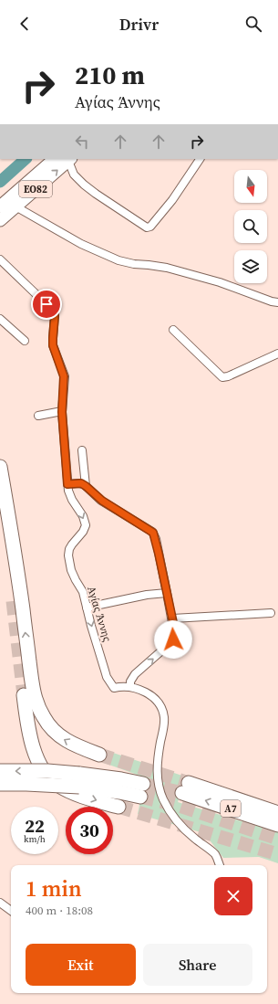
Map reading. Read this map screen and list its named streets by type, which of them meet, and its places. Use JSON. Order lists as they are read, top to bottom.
{
  "streets": {
    "highway": ["Α7"],
    "main road": ["ΕΟ82"],
    "street": ["Αγίας Άννης"]
  },
  "north": "bottom",
  "page": {
    "header": "Drivr",
    "turn": ["210 m", "Αγίας Άννης"],
    "speed": "22 km/h",
    "limit": "30",
    "heading": ["1 min", "400 m · 18:08"],
    "buttons": ["Exit", "Share"]
  }
}
